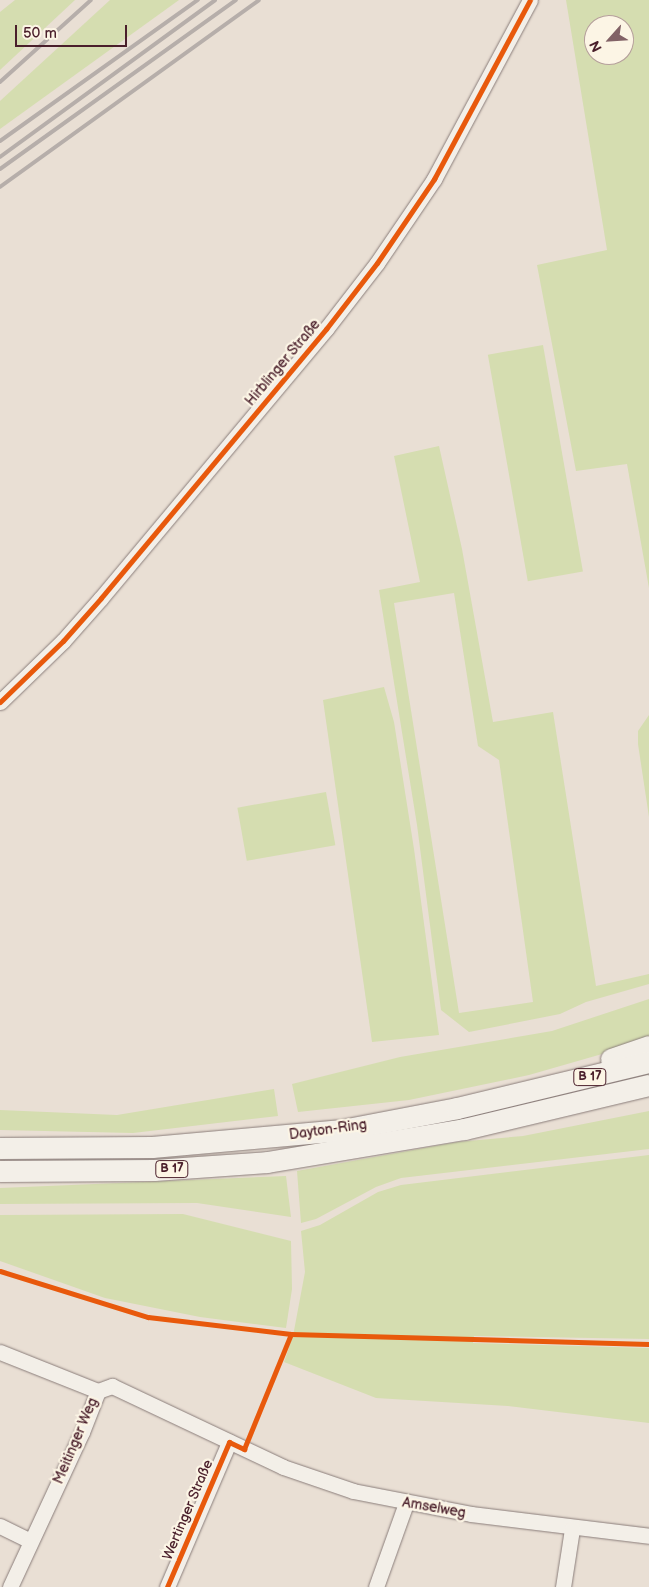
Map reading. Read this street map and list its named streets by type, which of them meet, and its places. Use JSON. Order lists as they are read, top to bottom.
{
  "streets": {
    "highway": ["B 17", "Dayton-Ring"],
    "street": [
      "Hirblinger Straße",
      "Meitinger Weg",
      "Amselweg",
      "Wertinger Straße"
    ]
  },
  "crossings": [
    ["Meitinger Weg", "Amselweg"],
    ["Meitinger Weg", "Wertinger Straße"],
    ["Amselweg", "Wertinger Straße"]
  ],
  "scale_bar": "50 m",
  "north": "bottom left"
}
